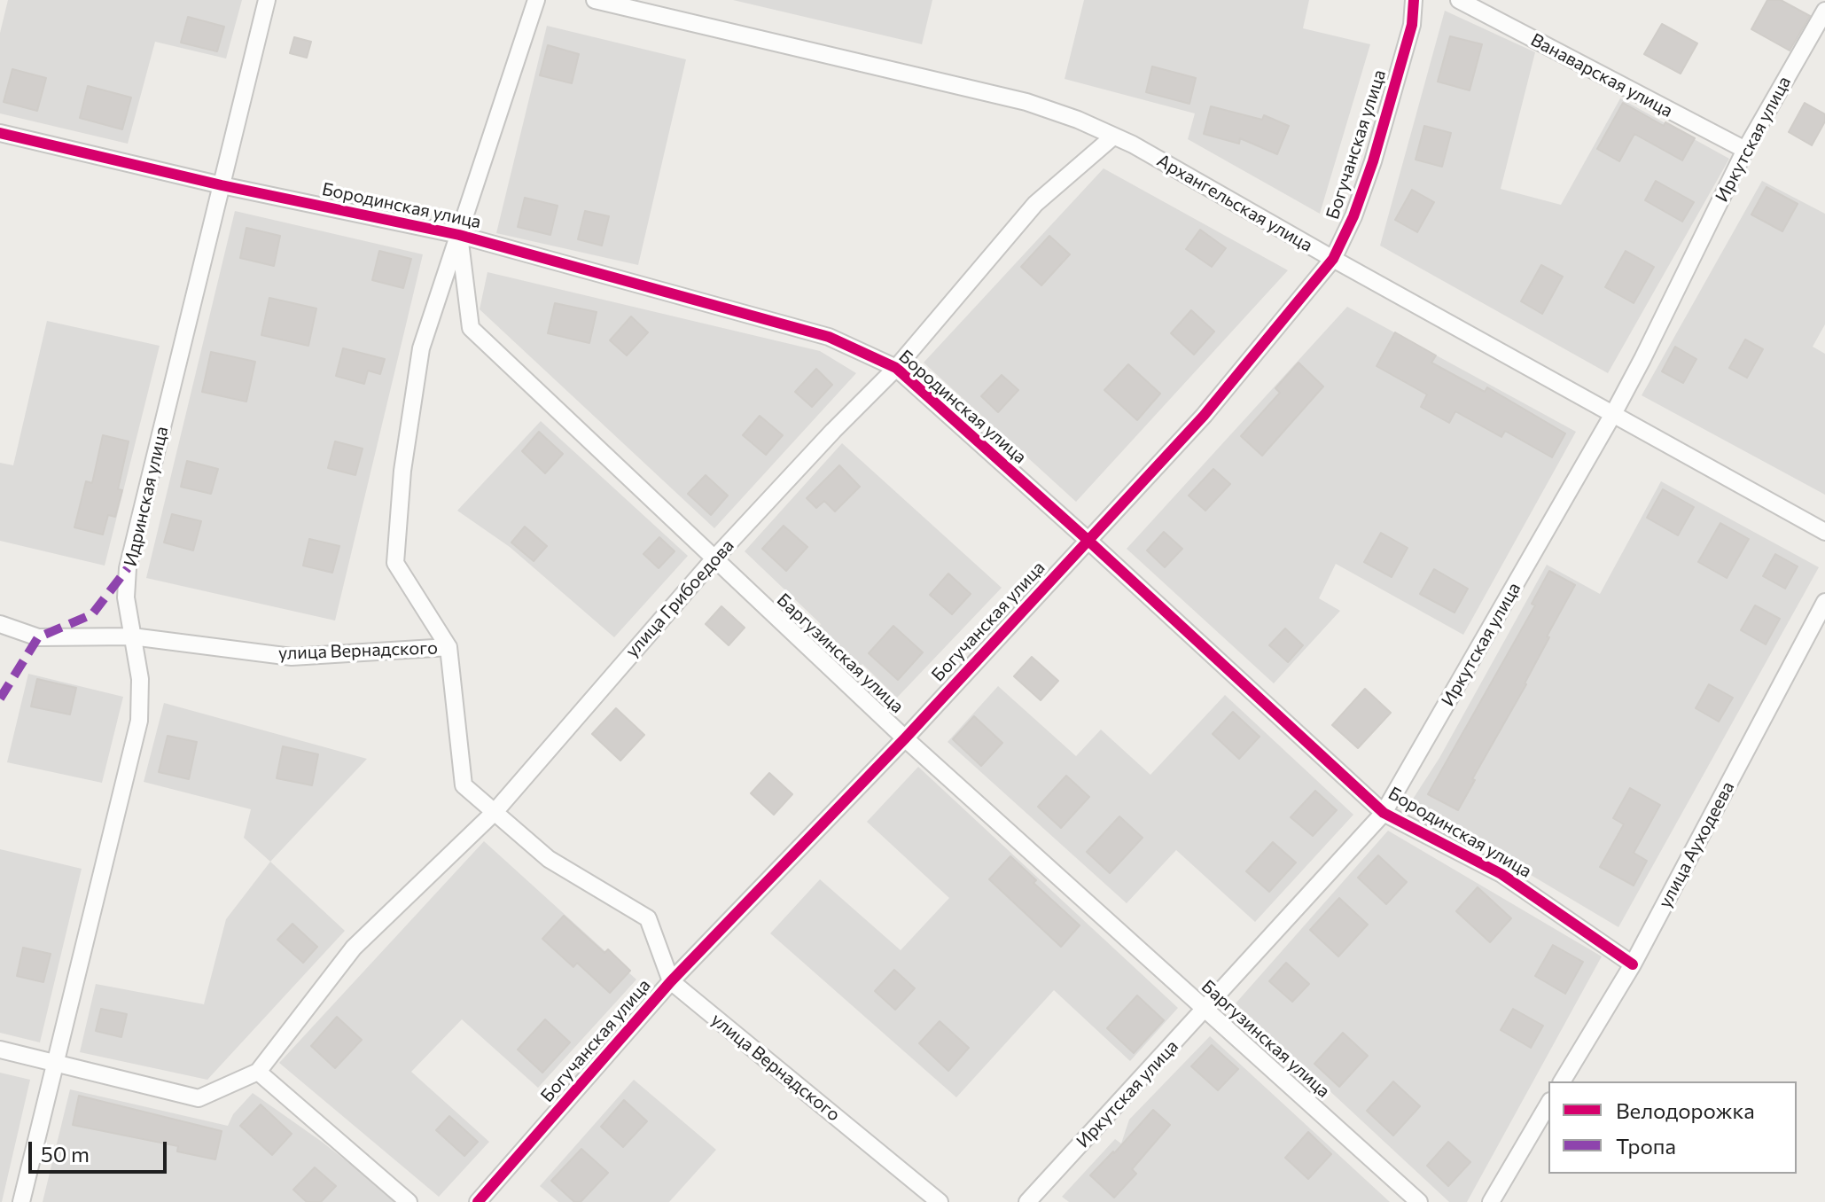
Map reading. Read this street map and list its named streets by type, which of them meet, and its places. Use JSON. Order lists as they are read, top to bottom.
{
  "streets": {
    "street": [
      "Ванаварская улица",
      "Иркутская улица",
      "Богучанская улица",
      "Архангельская улица",
      "Бородинская улица",
      "Идринская улица",
      "улица Грибоедова",
      "улица Вернадского",
      "Баргузинская улица",
      "улица Ауходеева"
    ]
  },
  "crossings": [
    ["Ванаварская улица", "Иркутская улица"],
    ["Иркутская улица", "Архангельская улица"],
    ["Иркутская улица", "Бородинская улица"],
    ["Иркутская улица", "Баргузинская улица"],
    ["Богучанская улица", "Архангельская улица"],
    ["Богучанская улица", "Бородинская улица"],
    ["Богучанская улица", "улица Вернадского"],
    ["Богучанская улица", "Баргузинская улица"],
    ["Архангельская улица", "улица Грибоедова"],
    ["Бородинская улица", "Идринская улица"],
    ["Бородинская улица", "улица Грибоедова"],
    ["Бородинская улица", "Баргузинская улица"],
    ["Бородинская улица", "улица Ауходеева"],
    ["Идринская улица", "улица Вернадского"],
    ["улица Грибоедова", "улица Вернадского"],
    ["улица Грибоедова", "Баргузинская улица"]
  ],
  "legend": ["Велодорожка", "Тропа"],
  "scale_bar": "50 m"
}
